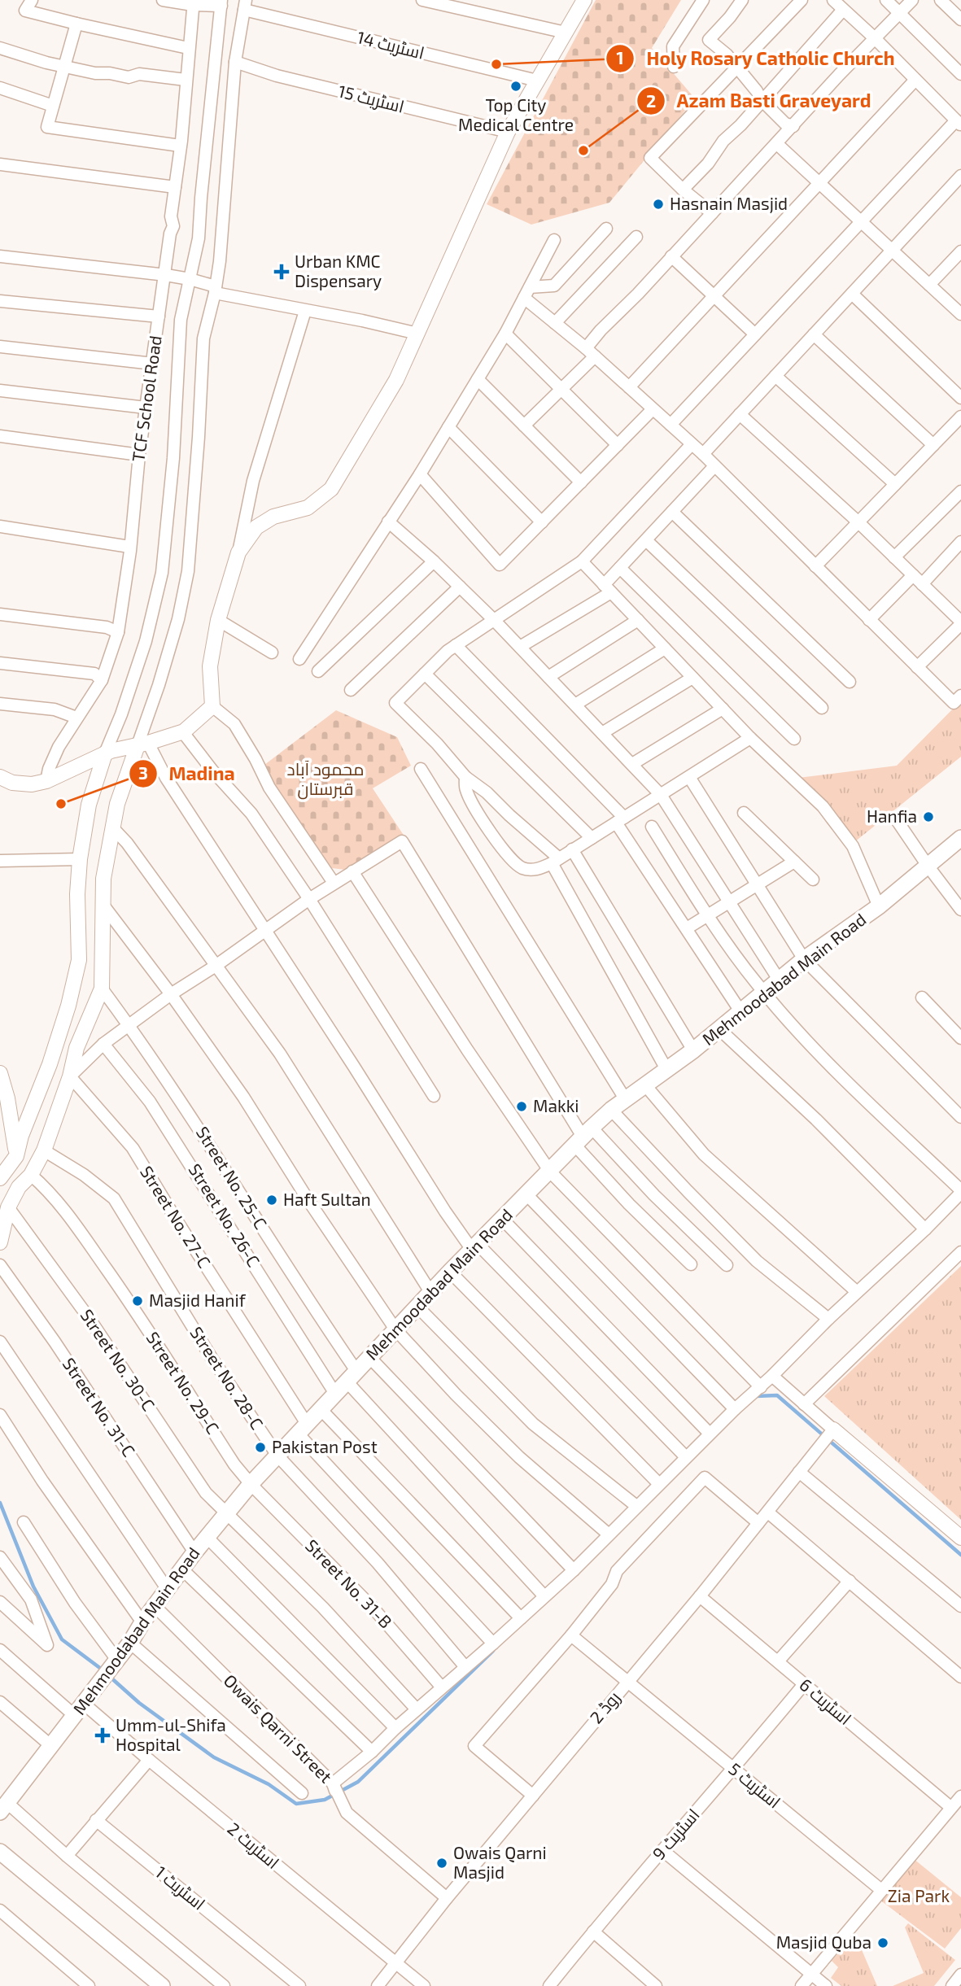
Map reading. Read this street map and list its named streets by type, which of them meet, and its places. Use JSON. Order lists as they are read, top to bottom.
{
  "streets": {
    "main road": ["Mehmoodabad Main Road"],
    "street": [
      "اسٹریٹ 14",
      "اسٹریٹ 15",
      "TCF School Road",
      "Street No. 25-C",
      "Street No. 26-C",
      "Street No. 27-C",
      "Street No. 30-C",
      "Street No. 28-C",
      "Street No. 29-C",
      "Street No. 31-C",
      "Street No. 31-B",
      "اسٹریٹ 6",
      "روڈ 2",
      "Owais Qarni Street",
      "اسٹریٹ 5",
      "اسٹریٹ 9",
      "اسٹریٹ 2",
      "اسٹریٹ 1"
    ]
  },
  "crossings": [
    ["Mehmoodabad Main Road", "Street No. 25-C"],
    ["Mehmoodabad Main Road", "Street No. 26-C"],
    ["Mehmoodabad Main Road", "Street No. 27-C"],
    ["Mehmoodabad Main Road", "Street No. 30-C"],
    ["Mehmoodabad Main Road", "Street No. 28-C"],
    ["Mehmoodabad Main Road", "Street No. 29-C"],
    ["Mehmoodabad Main Road", "Street No. 31-C"],
    ["Mehmoodabad Main Road", "Street No. 31-B"],
    ["Mehmoodabad Main Road", "Owais Qarni Street"],
    ["Mehmoodabad Main Road", "اسٹریٹ 2"],
    ["Street No. 29-C", "Street No. 31-B"],
    ["اسٹریٹ 6", "روڈ 2"],
    ["اسٹریٹ 6", "اسٹریٹ 9"],
    ["روڈ 2", "Owais Qarni Street"],
    ["روڈ 2", "اسٹریٹ 5"],
    ["روڈ 2", "اسٹریٹ 2"],
    ["اسٹریٹ 5", "اسٹریٹ 9"]
  ],
  "parks": ["محمود آباد قبرستان", "Zia Park"],
  "places": {
    "other": [
      "Holy Rosary Catholic Church",
      "Top City Medical Centre",
      "Azam Basti Graveyard",
      "Hasnain Masjid",
      "Madina",
      "Hanfia",
      "Makki",
      "Haft Sultan",
      "Masjid Hanif",
      "Pakistan Post",
      "Owais Qarni Masjid",
      "Masjid Quba"
    ],
    "health": ["Urban KMC Dispensary", "Umm-ul-Shifa Hospital"]
  }
}
